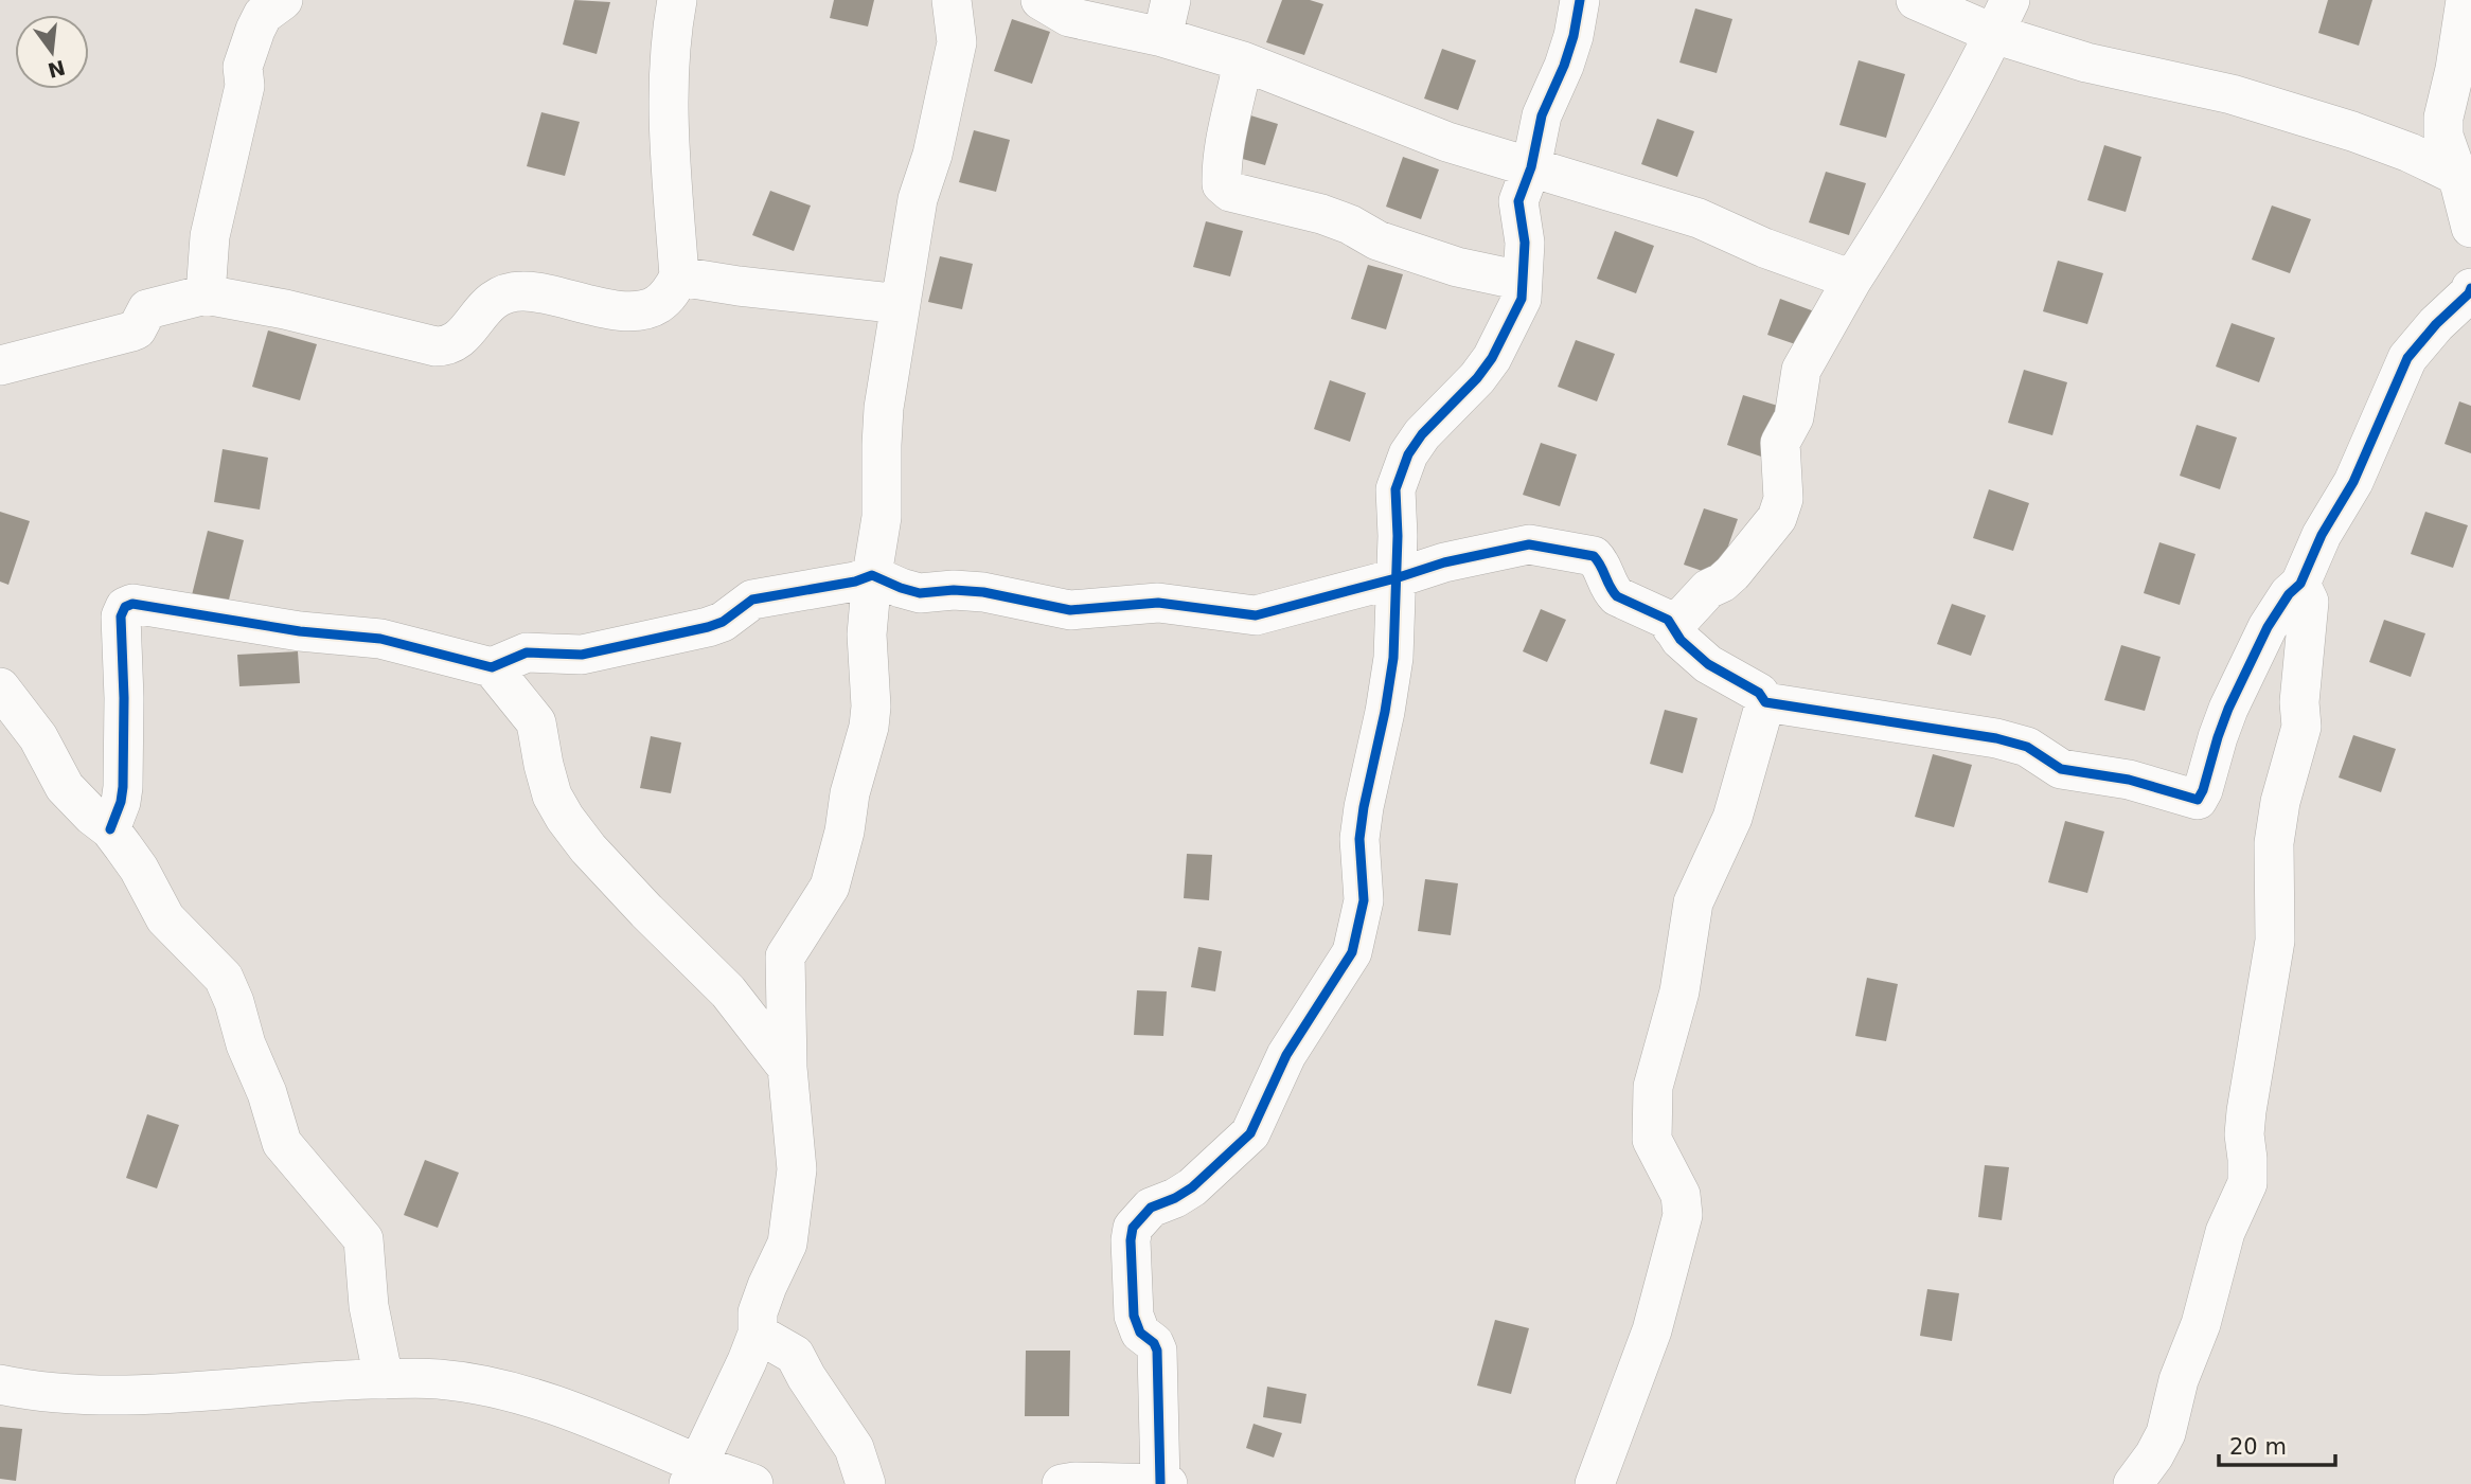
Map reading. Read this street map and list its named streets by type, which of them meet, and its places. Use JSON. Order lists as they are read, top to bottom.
{
  "scale_bar": "20 m",
  "north": "bottom"
}
